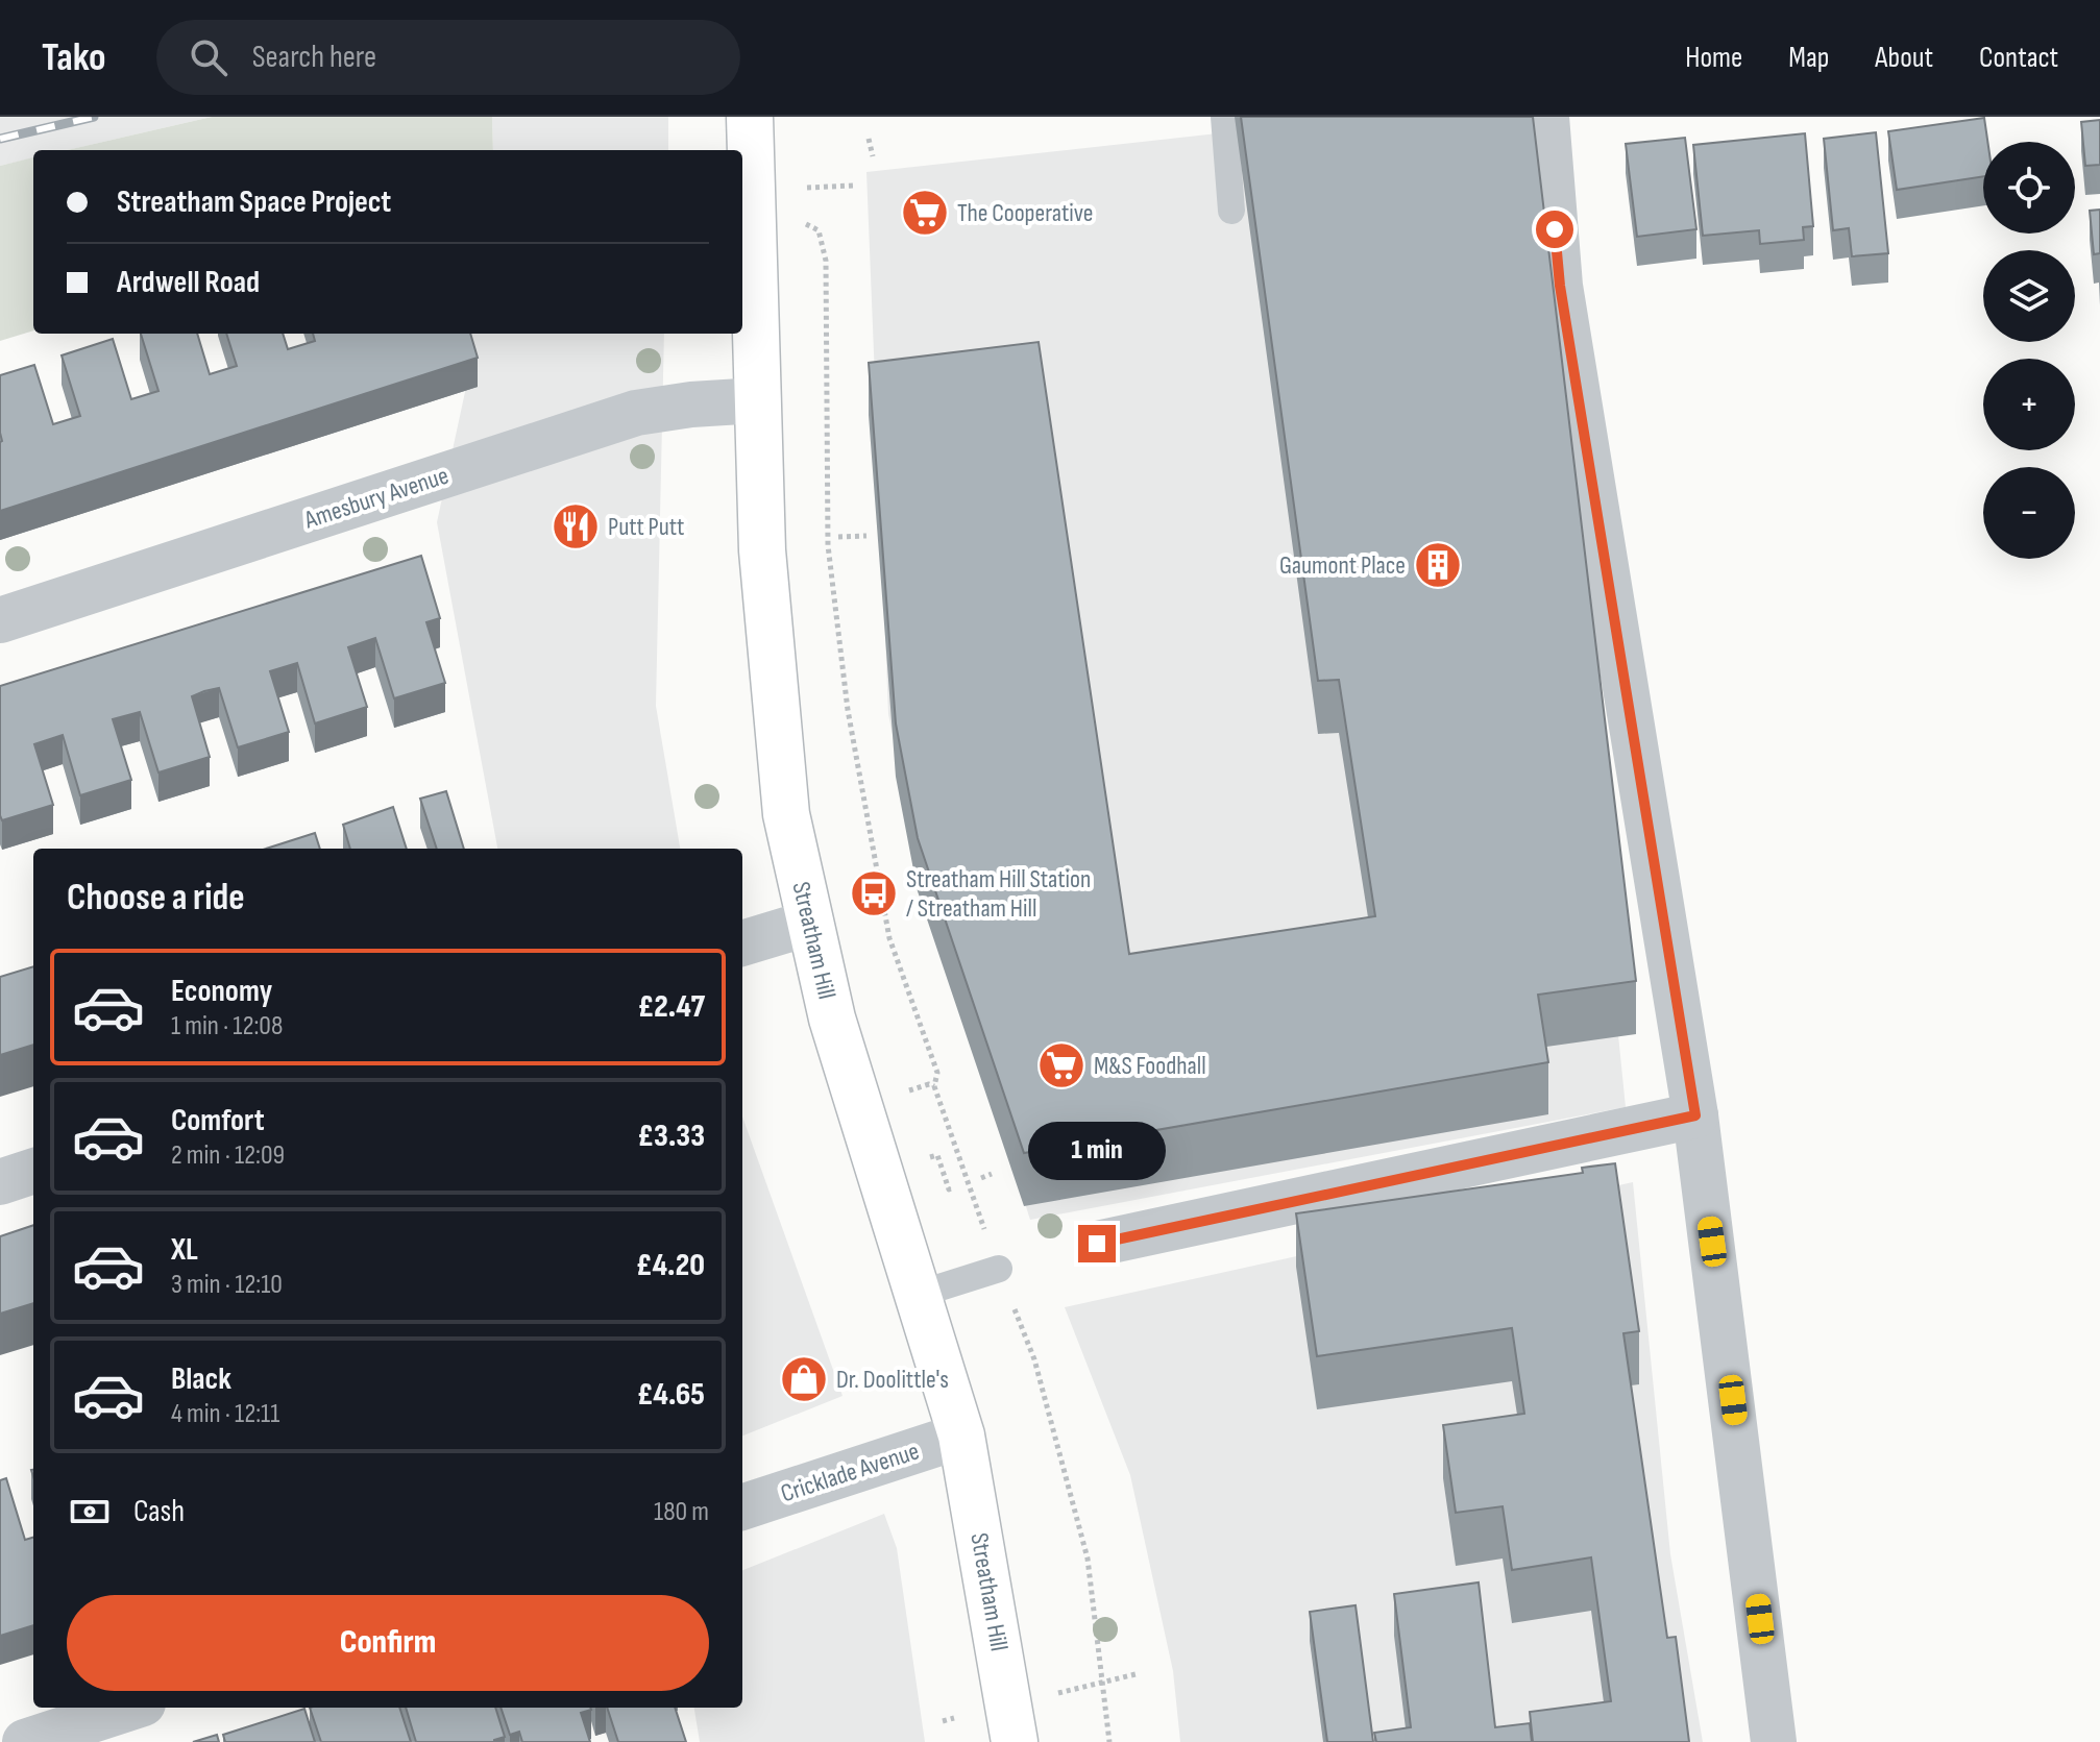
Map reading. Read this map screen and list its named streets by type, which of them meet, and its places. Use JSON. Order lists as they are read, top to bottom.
{
  "streets": {
    "highway": ["Streatham Hill"],
    "street": ["Amesbury Avenue", "Cricklade Avenue"]
  },
  "crossings": [
    ["Amesbury Avenue", "Streatham Hill"],
    ["Streatham Hill", "Cricklade Avenue"]
  ],
  "places": {
    "supermarket": ["The Cooperative", "M&S Foodhall"],
    "restaurant": ["Putt Putt"],
    "building": ["Gaumont Place"],
    "bus stop": ["Streatham Hill Station / Streatham Hill"],
    "shop": ["Dr. Doolittle's"]
  },
  "page": {
    "header": "Tako",
    "search": "Search here",
    "nav": [
      "Home",
      "Map",
      "About",
      "Contact"
    ],
    "map_buttons": ["+", "−"],
    "banner": ["Streatham Space Project", "Ardwell Road"],
    "heading": "Choose a ride",
    "list": [
      {
        "name": "Economy",
        "note": "1 min · 12:08",
        "value": "£2.47"
      },
      {
        "name": "Comfort",
        "note": "2 min · 12:09",
        "value": "£3.33"
      },
      {
        "name": "XL",
        "note": "3 min · 12:10",
        "value": "£4.20"
      },
      {
        "name": "Black",
        "note": "4 min · 12:11",
        "value": "£4.65"
      }
    ],
    "bubble": "1 min",
    "pay": ["Cash", "180 m"],
    "buttons": "Confirm"
  }
}
